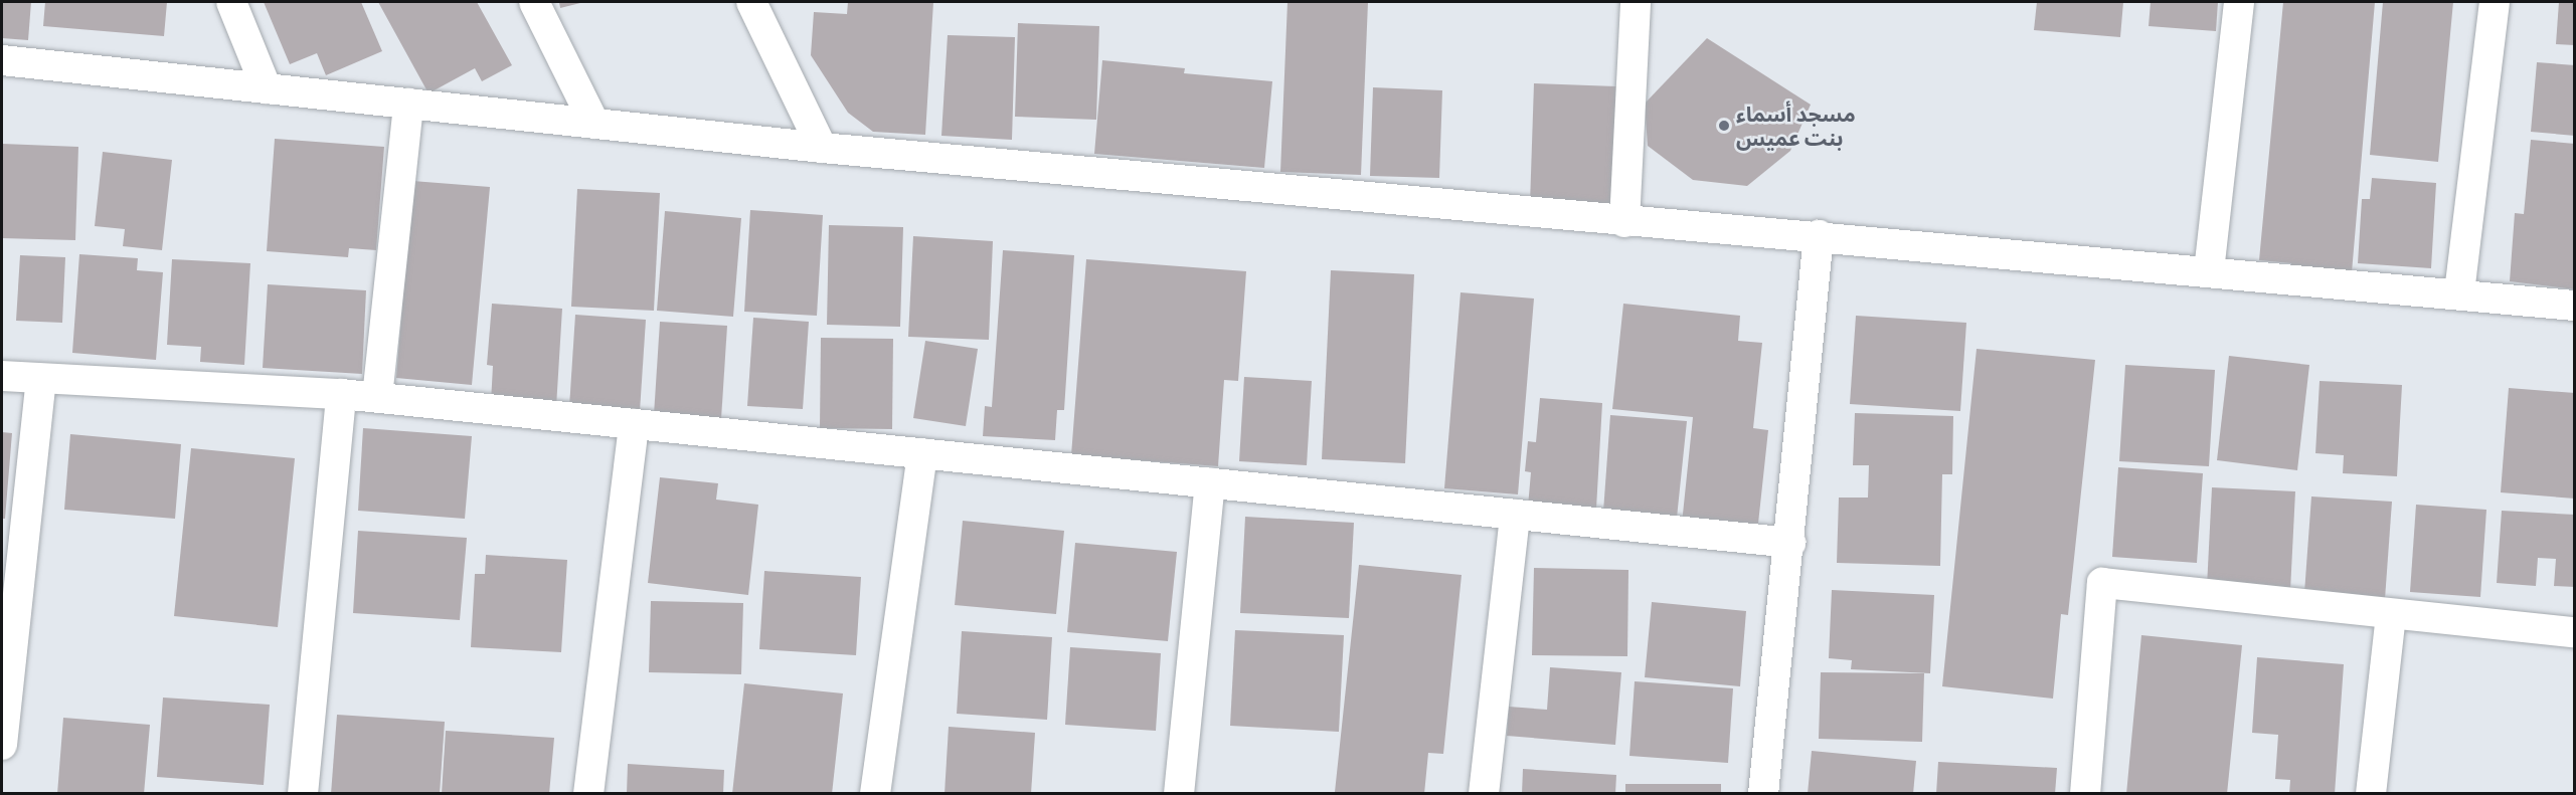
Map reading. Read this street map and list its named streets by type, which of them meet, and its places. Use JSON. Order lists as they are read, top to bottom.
{
  "places": ["مسجد أسماء بنت عميس"]
}
